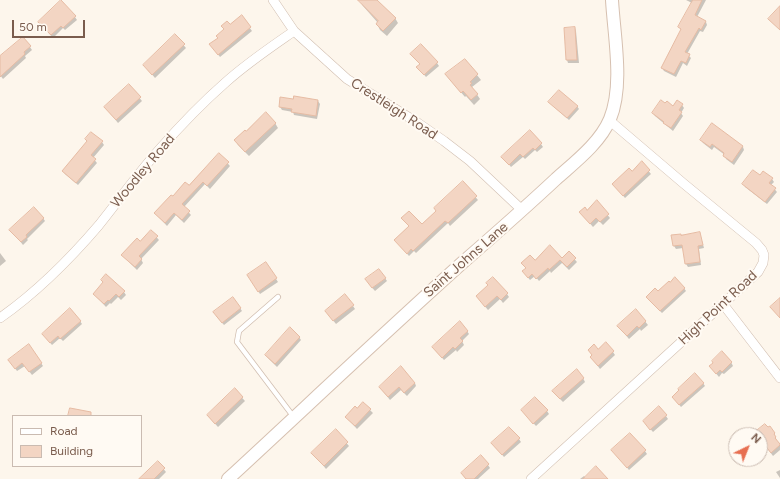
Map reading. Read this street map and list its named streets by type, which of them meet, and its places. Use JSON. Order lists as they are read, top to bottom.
{
  "streets": {
    "street": [
      "Crestleigh Road",
      "Woodley Road",
      "Saint Johns Lane",
      "High Point Road"
    ]
  },
  "crossings": [
    ["Crestleigh Road", "Woodley Road"],
    ["Crestleigh Road", "Saint Johns Lane"],
    ["Saint Johns Lane", "High Point Road"]
  ],
  "legend": ["Road", "Building"],
  "scale_bar": "50 m",
  "north": "top right"
}
